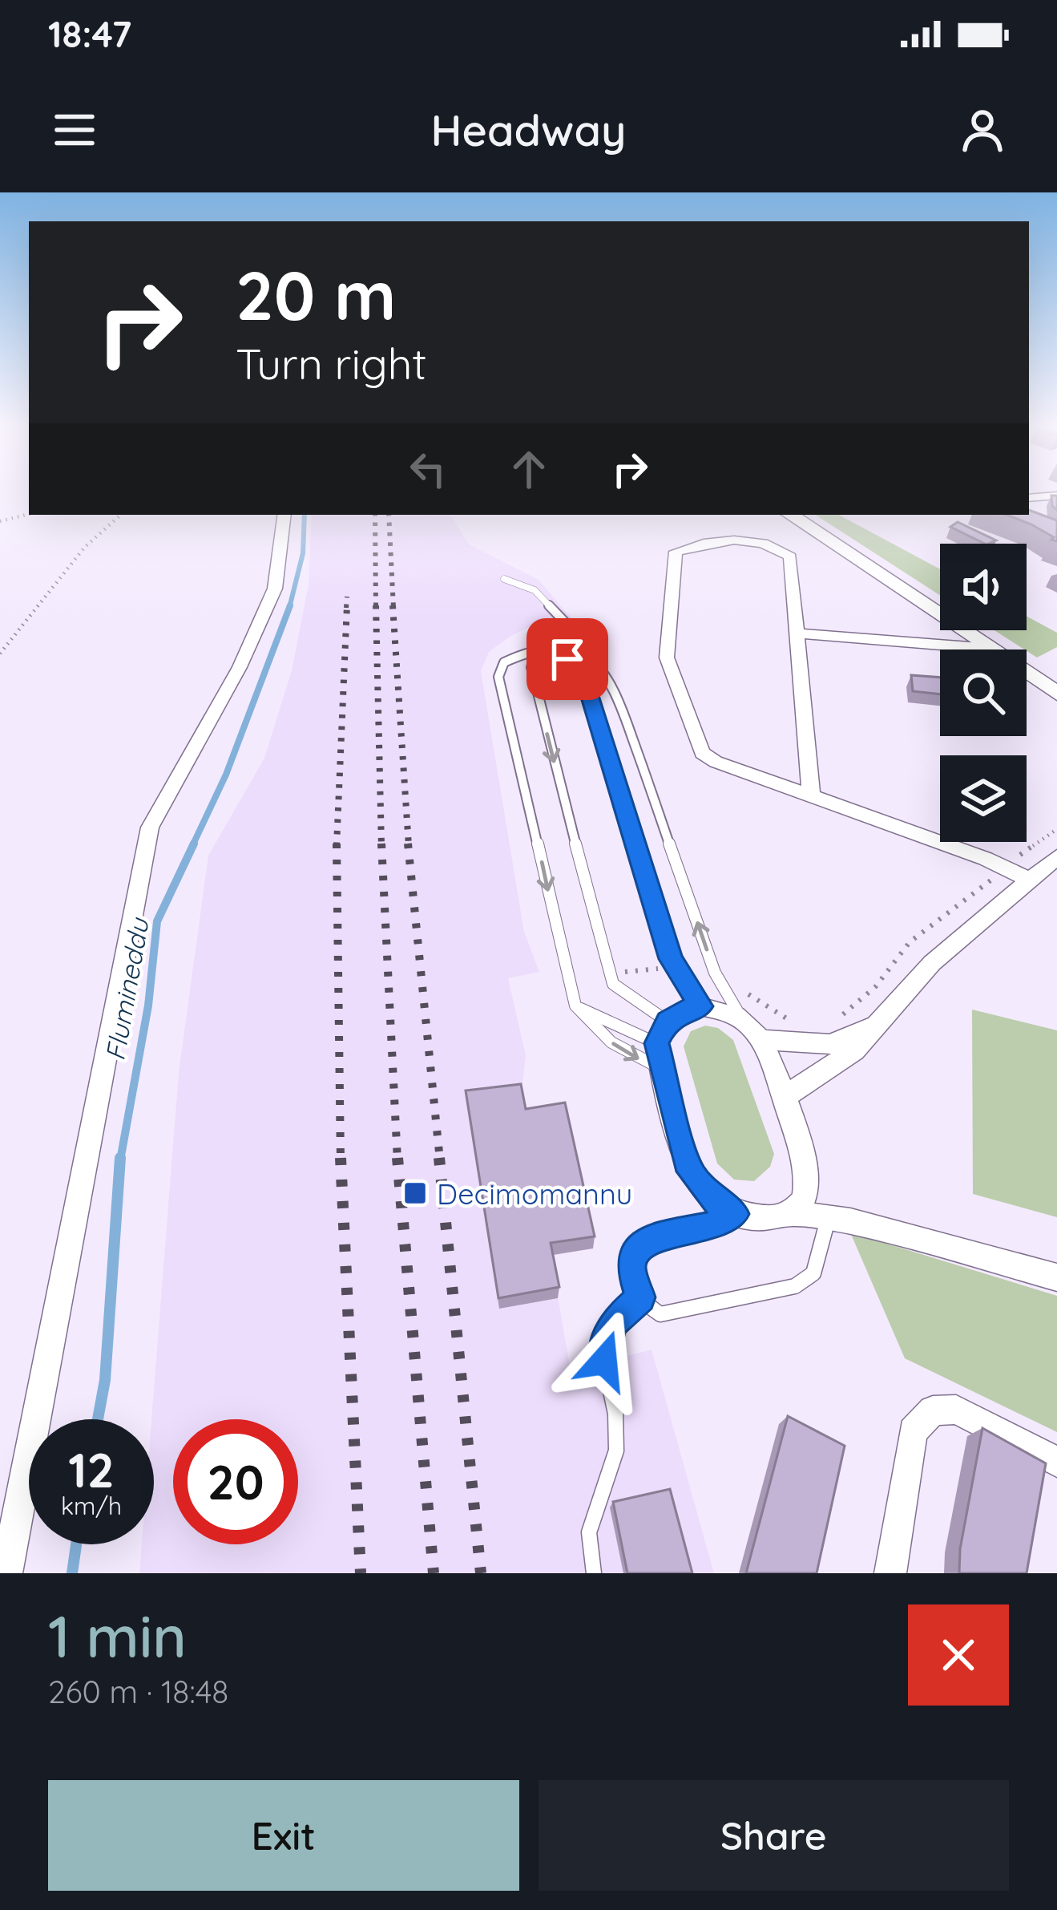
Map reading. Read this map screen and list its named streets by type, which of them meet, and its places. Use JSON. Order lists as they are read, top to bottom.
{
  "water": ["Flumineddu"],
  "places": {
    "transit": ["Decimomannu"]
  },
  "page": {
    "status": "18:47",
    "header": "Headway",
    "turn": ["20 m", "Turn right"],
    "speed": "12 km/h",
    "limit": "20",
    "heading": ["1 min", "260 m · 18:48"],
    "buttons": ["Exit", "Share"]
  }
}
